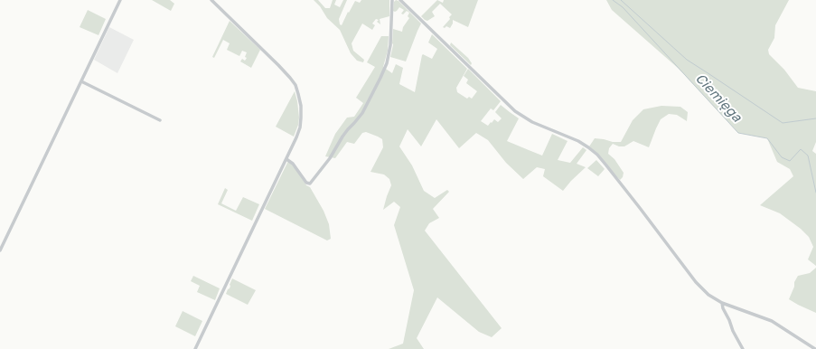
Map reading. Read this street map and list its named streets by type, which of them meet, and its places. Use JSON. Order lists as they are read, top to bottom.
{
  "water": ["Ciemięga"]
}
